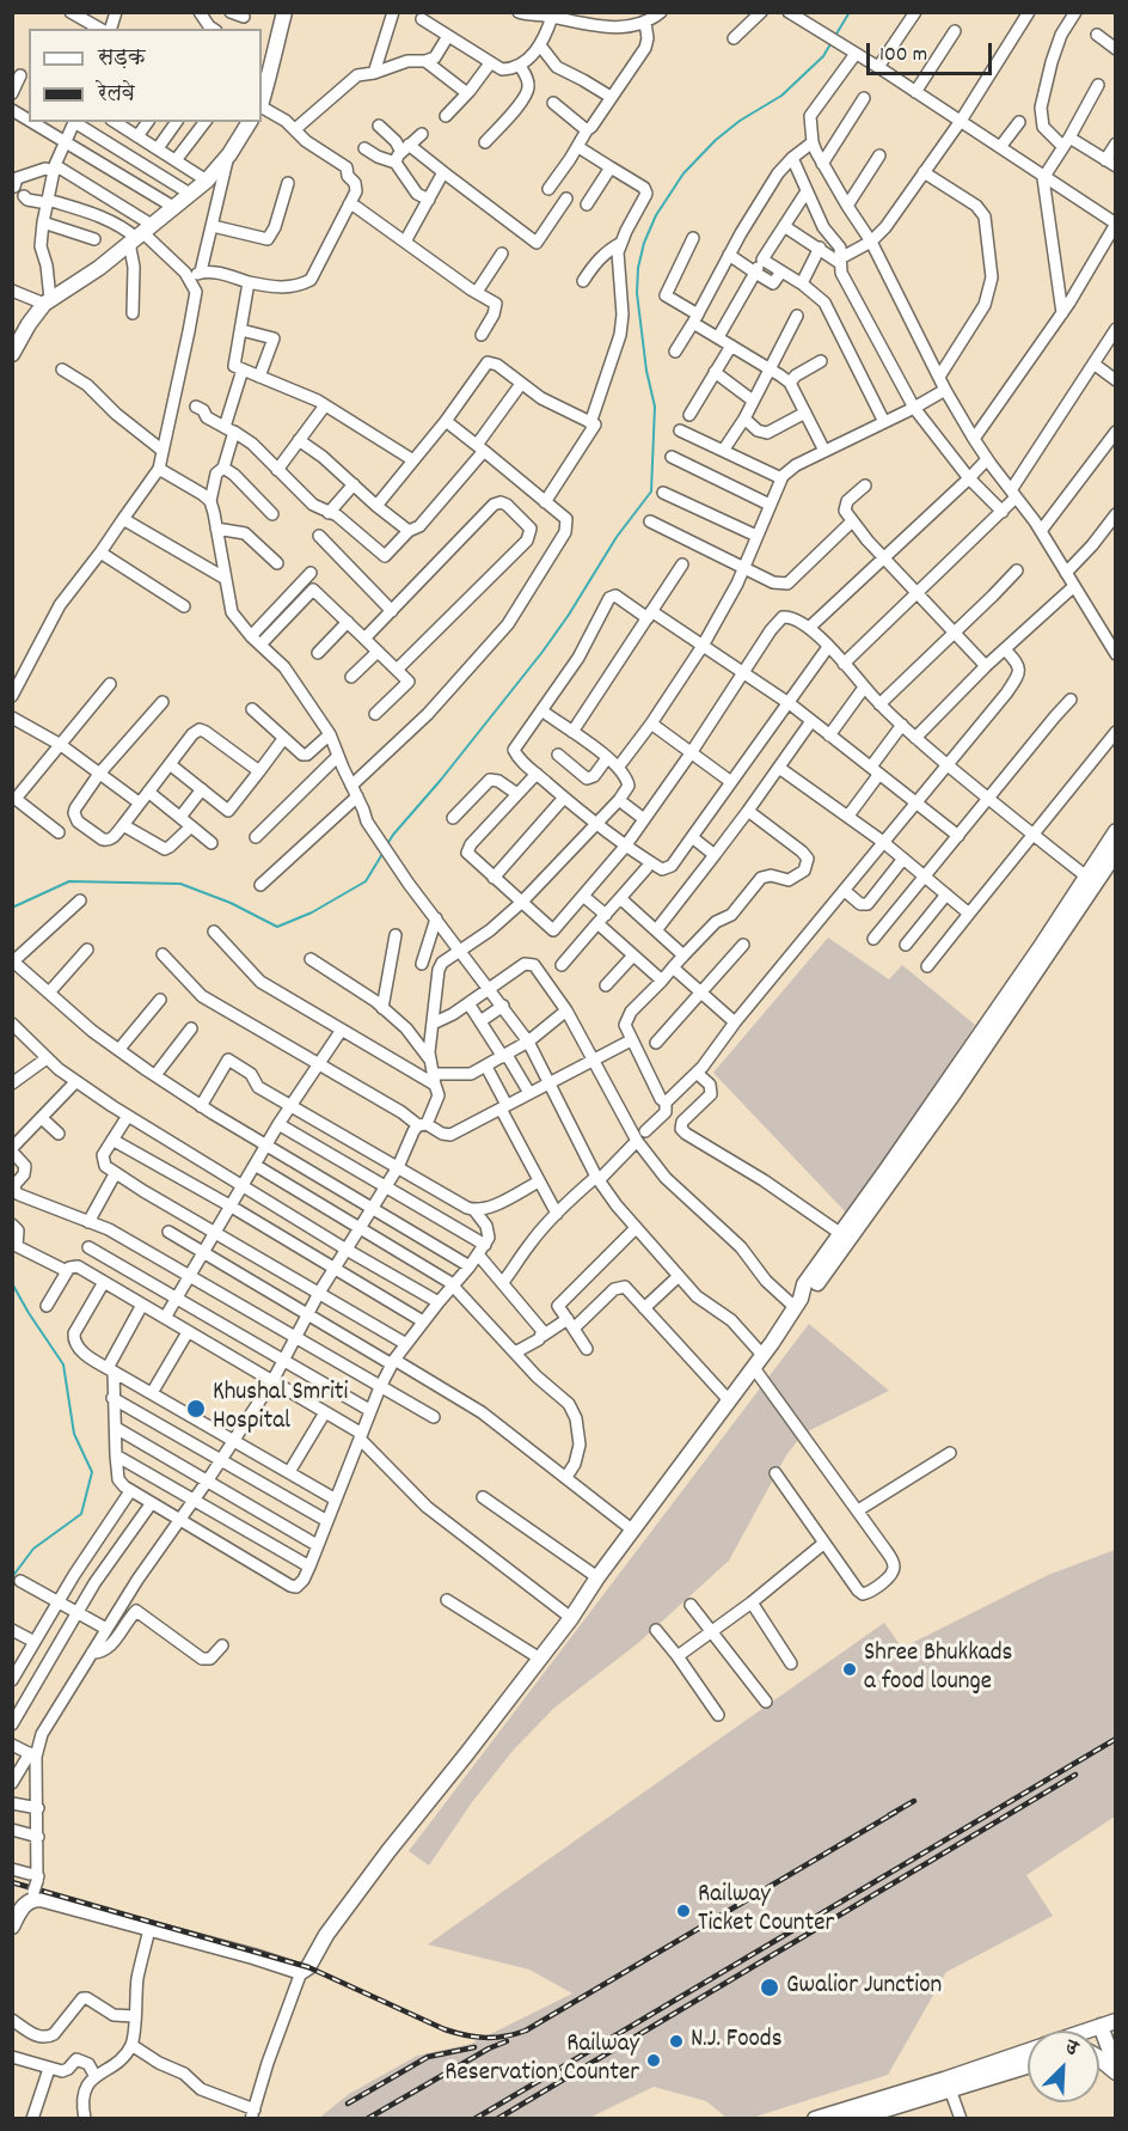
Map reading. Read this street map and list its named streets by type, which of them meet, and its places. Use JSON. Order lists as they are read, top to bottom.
{
  "places": [
    "Khushal Smriti Hospital",
    "Shree Bhukkads a food lounge",
    "Railway Ticket Counter",
    "Gwalior Junction",
    "N.J. Foods",
    "Railway Reservation Counter"
  ],
  "legend": ["सड़क", "रेलवे"],
  "scale_bar": "100 m",
  "north": "top right"
}
